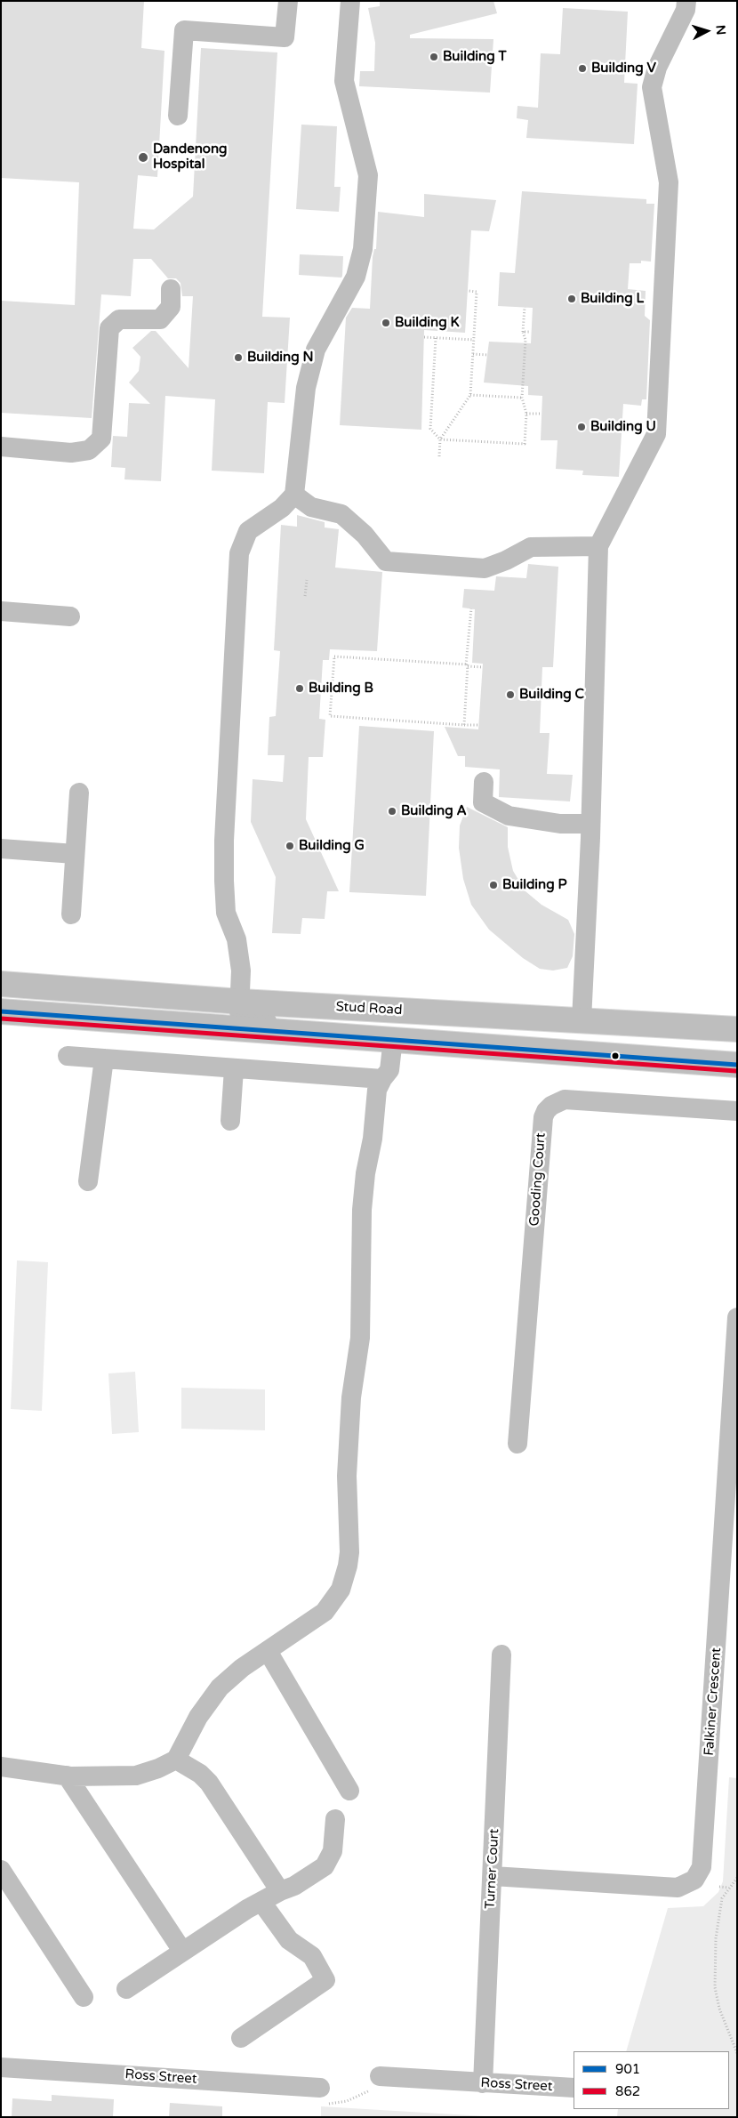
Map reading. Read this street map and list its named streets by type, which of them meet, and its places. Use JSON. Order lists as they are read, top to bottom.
{
  "streets": {
    "highway": ["Stud Road"],
    "street": [
      "Gooding Court",
      "Falkiner Crescent",
      "Turner Court",
      "Ross Street"
    ]
  },
  "crossings": [
    ["Falkiner Crescent", "Turner Court"],
    ["Turner Court", "Ross Street"]
  ],
  "places": [
    "Building T",
    "Building V",
    "Dandenong Hospital",
    "Building L",
    "Building K",
    "Building N",
    "Building U",
    "Building B",
    "Building C",
    "Building A",
    "Building G",
    "Building P"
  ],
  "lines": ["transit line 901", "transit line 862"],
  "legend": ["901", "862"],
  "north": "right"
}
